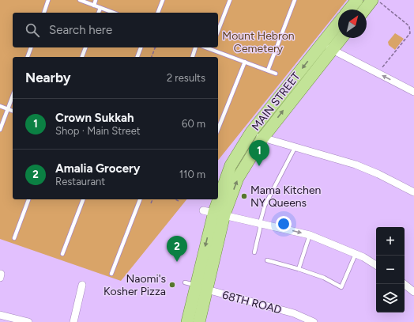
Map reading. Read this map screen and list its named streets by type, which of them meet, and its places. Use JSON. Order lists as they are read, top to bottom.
{
  "streets": {
    "main road": ["MAIN STREET"],
    "street": ["68TH ROAD"]
  },
  "crossings": [
    ["MAIN STREET", "68TH ROAD"]
  ],
  "parks": ["Mount Hebron Cemetery"],
  "places": ["Mama Kitchen NY Queens", "Naomi's Kosher Pizza"],
  "north": "top right",
  "page": {
    "search": "Search here",
    "heading": ["Nearby", "2 results"],
    "list": [
      {
        "mark": "1",
        "name": "Crown Sukkah",
        "note": "Shop · Main Street",
        "value": "60 m"
      },
      {
        "mark": "2",
        "name": "Amalia Grocery",
        "note": "Restaurant",
        "value": "110 m"
      }
    ],
    "pins": ["1", "2"],
    "map_buttons": ["+", "−"]
  }
}
